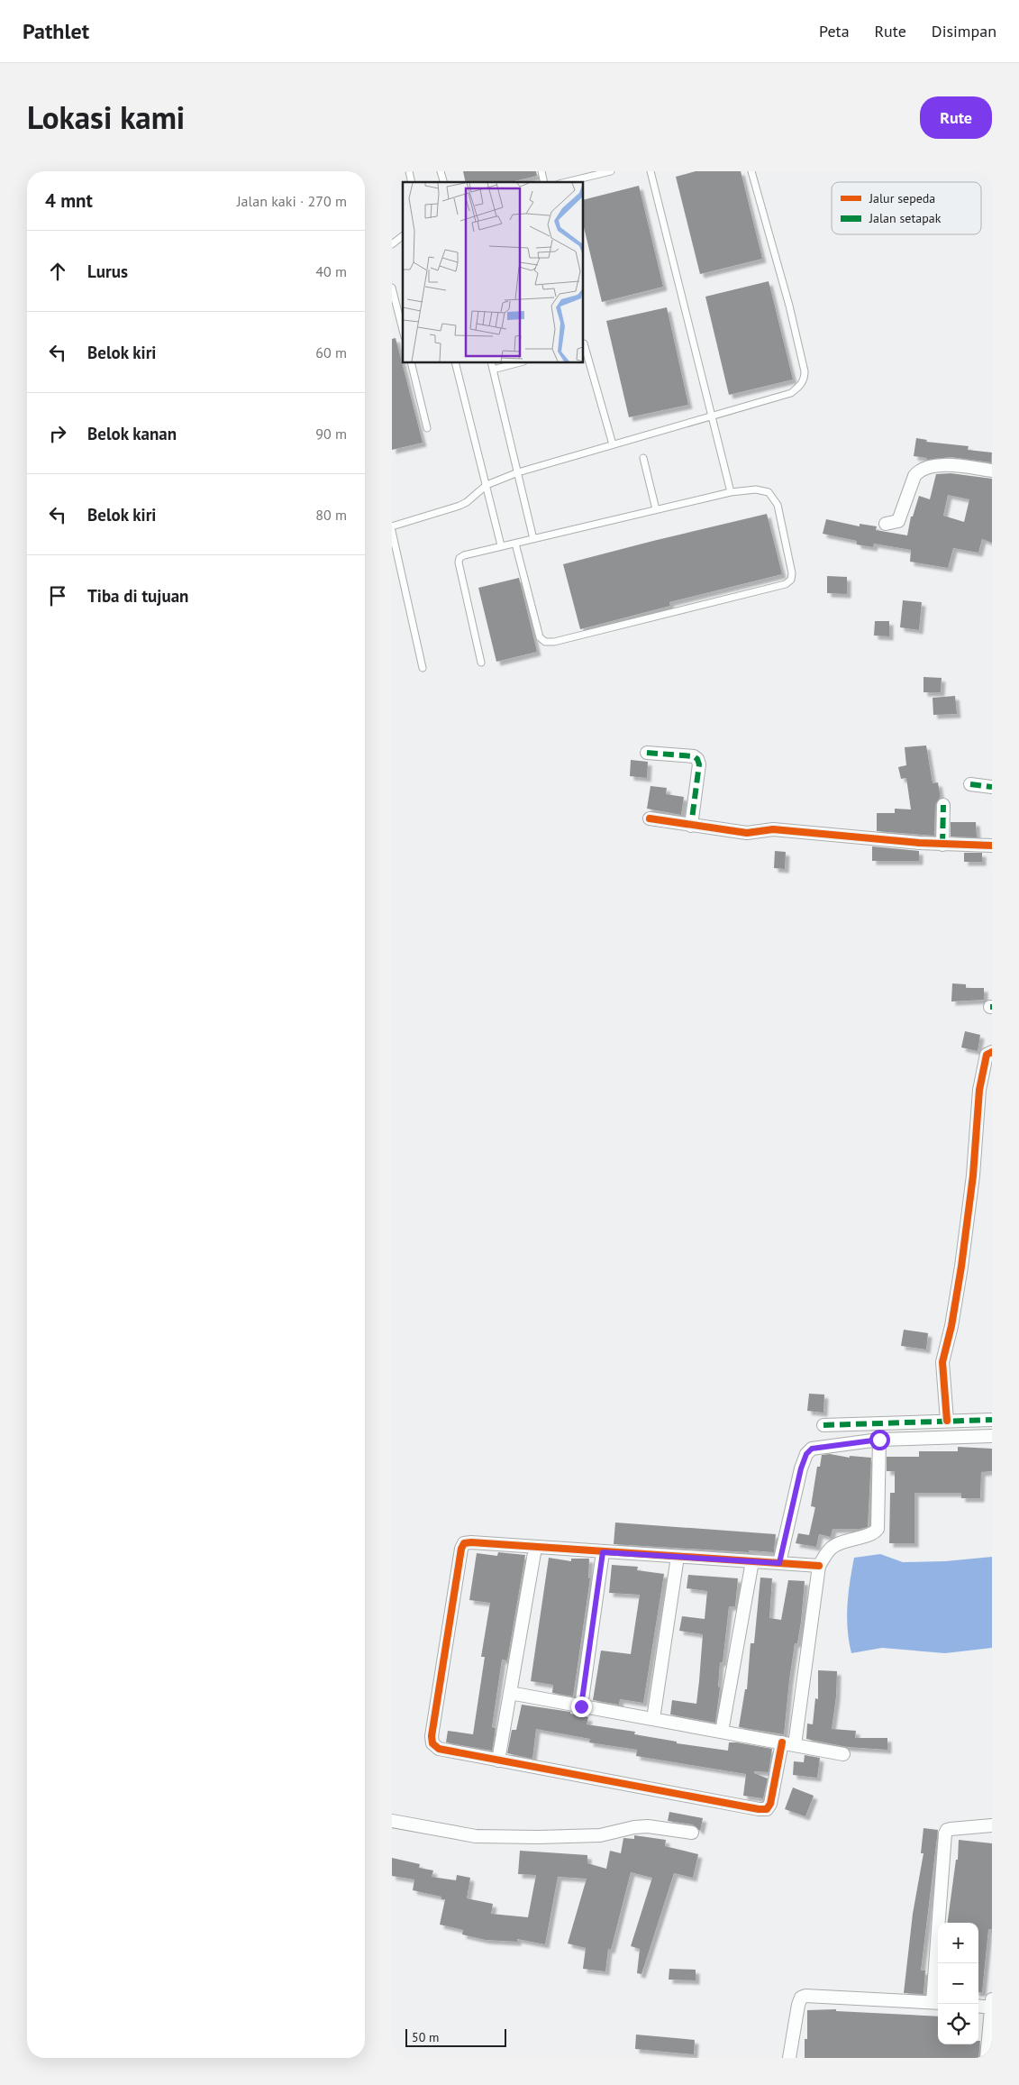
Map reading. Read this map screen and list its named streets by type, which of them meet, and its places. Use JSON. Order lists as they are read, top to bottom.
{
  "legend": ["Jalur sepeda", "Jalan setapak"],
  "scale_bar": "50 m",
  "page": {
    "header": "Pathlet",
    "nav": ["Peta", "Rute", "Disimpan"],
    "title": "Lokasi kami",
    "buttons": "Rute",
    "heading": ["4 mnt", "Jalan kaki · 270 m"],
    "list": [
      ["Lurus", "40 m"],
      ["Belok kiri", "60 m"],
      ["Belok kanan", "90 m"],
      ["Belok kiri", "80 m"],
      "Tiba di tujuan"
    ],
    "map_buttons": ["+", "−"],
    "scale": "50 m"
  }
}
